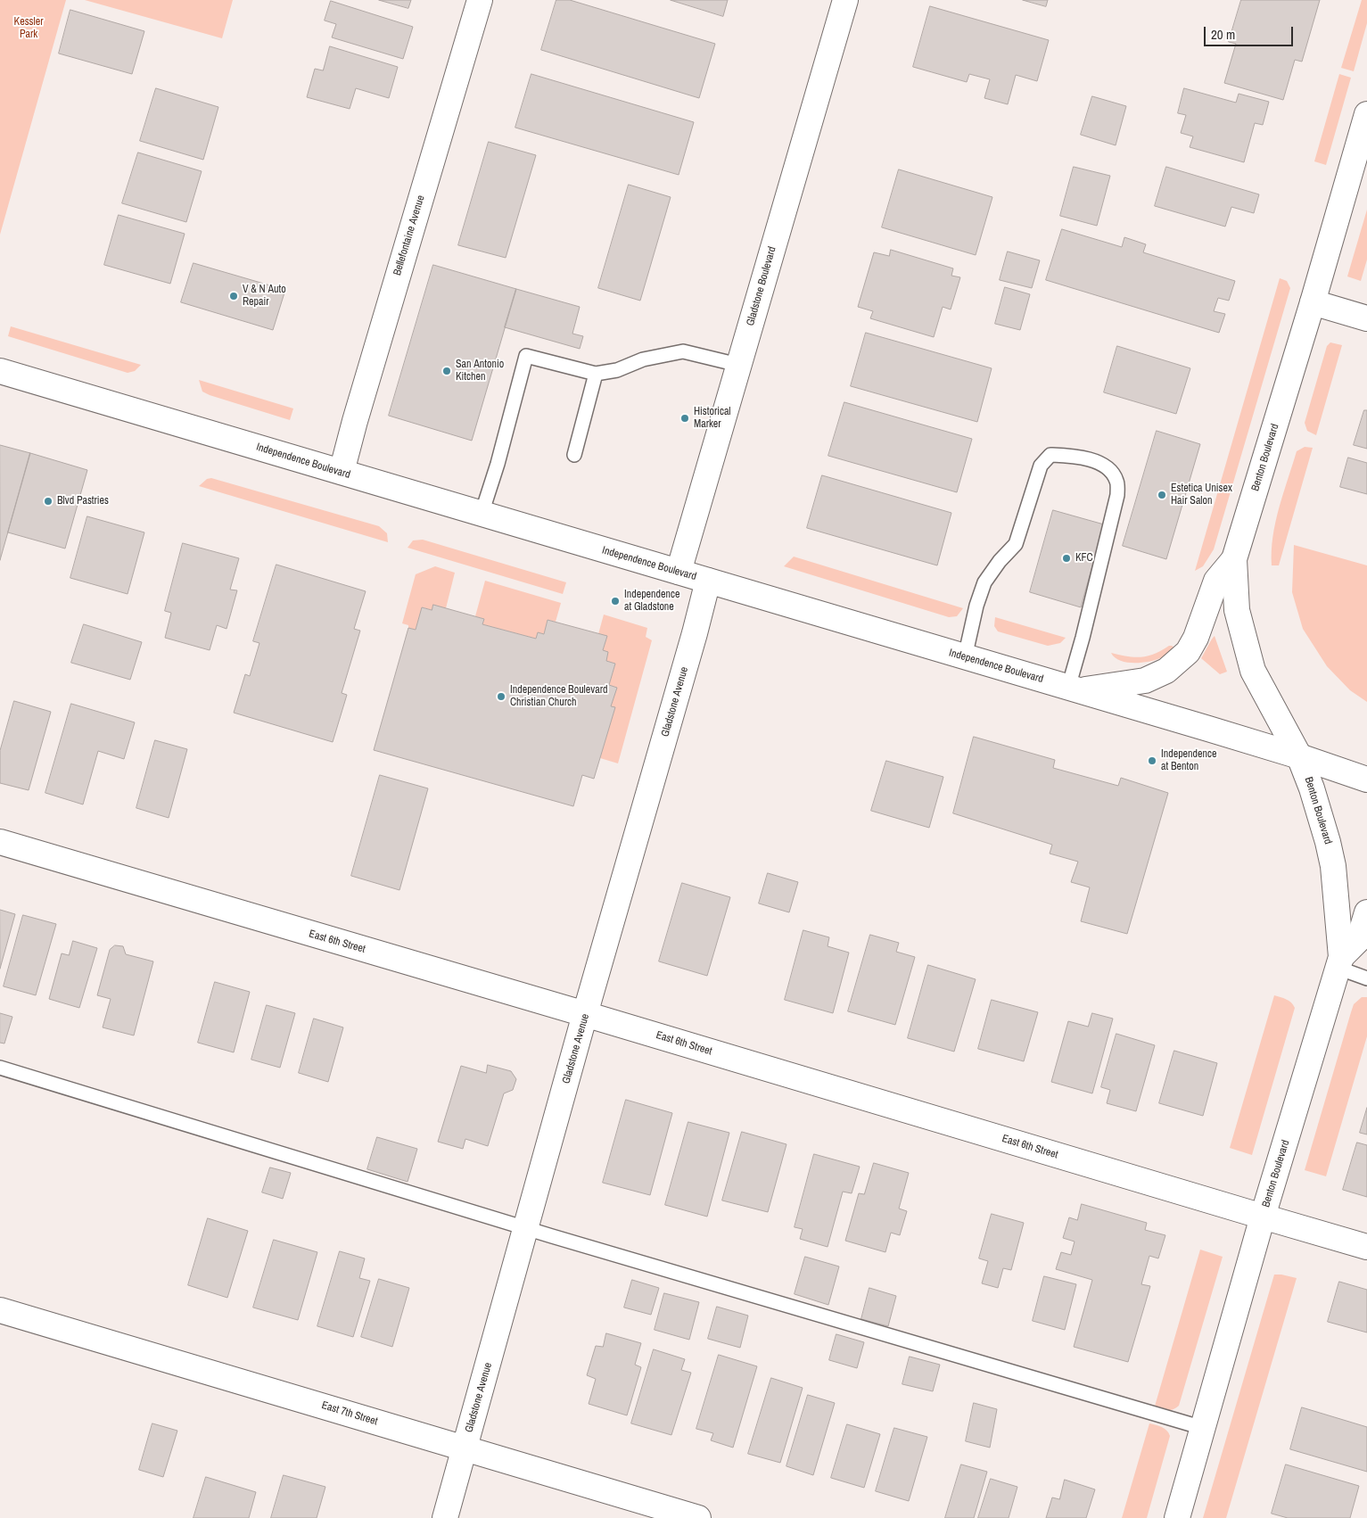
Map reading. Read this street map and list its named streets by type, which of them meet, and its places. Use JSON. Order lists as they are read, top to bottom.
{
  "streets": {
    "street": [
      "Bellefontaine Avenue",
      "Gladstone Boulevard",
      "Benton Boulevard",
      "Independence Boulevard",
      "Gladstone Avenue",
      "East 6th Street",
      "East 7th Street"
    ]
  },
  "crossings": [
    ["Bellefontaine Avenue", "Independence Boulevard"],
    ["Gladstone Boulevard", "Independence Boulevard"],
    ["Benton Boulevard", "Independence Boulevard"],
    ["Benton Boulevard", "East 6th Street"],
    ["Independence Boulevard", "Gladstone Avenue"],
    ["Gladstone Avenue", "East 6th Street"],
    ["Gladstone Avenue", "East 7th Street"]
  ],
  "parks": ["Kessler Park"],
  "places": [
    "V & N Auto Repair",
    "San Antonio Kitchen",
    "Historical Marker",
    "Estetica Unisex Hair Salon",
    "Blvd Pastries",
    "KFC",
    "Independence at Gladstone",
    "Independence Boulevard Christian Church",
    "Independence at Benton"
  ],
  "scale_bar": "20 m"
}
